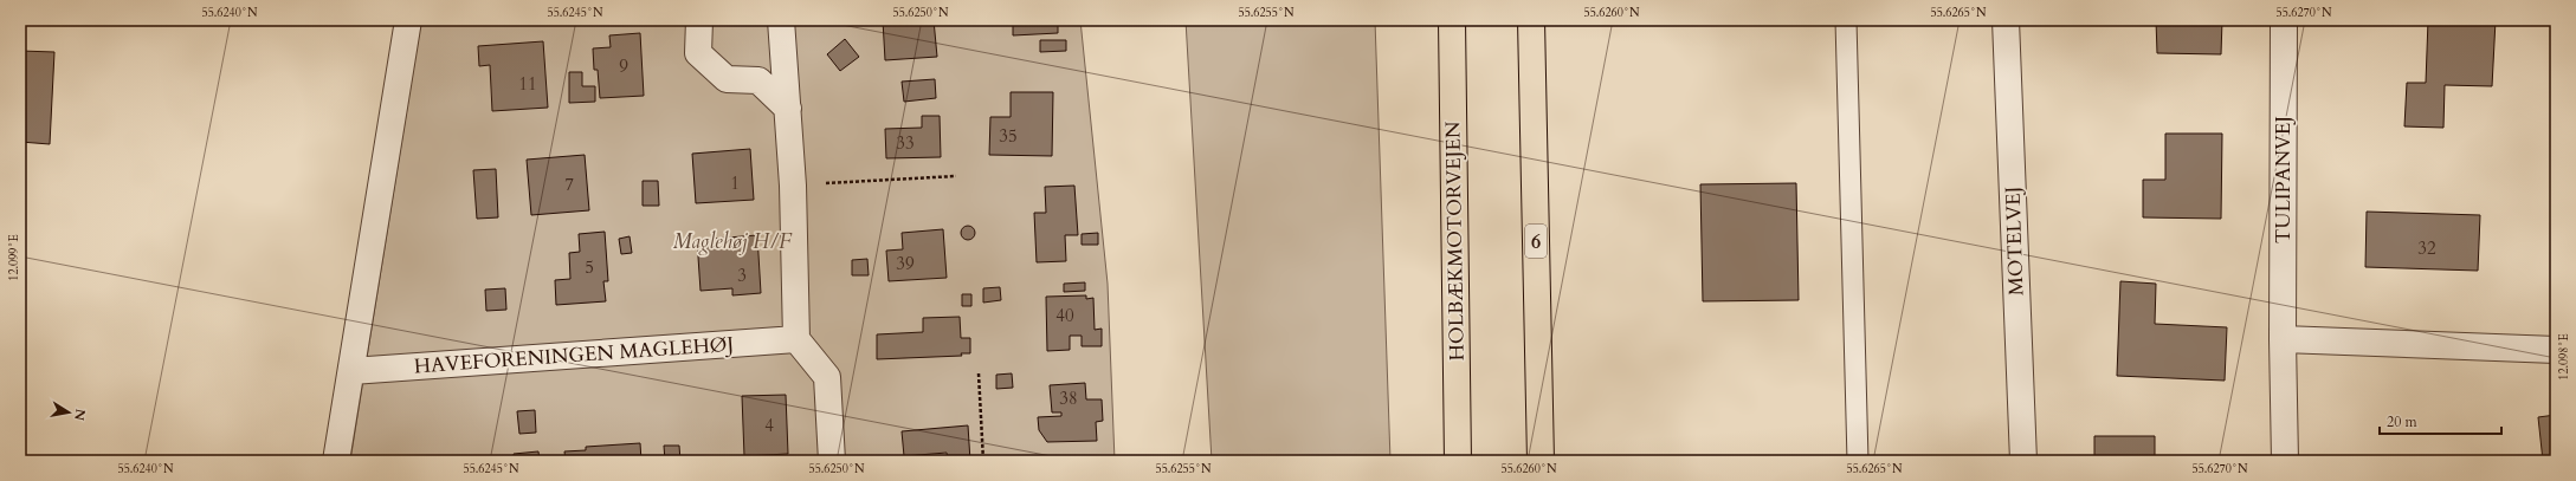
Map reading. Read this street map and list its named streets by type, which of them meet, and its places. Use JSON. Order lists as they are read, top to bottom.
{
  "streets": {
    "highway": ["HOLBÆKMOTORVEJEN", "6"],
    "street": ["TULIPANVEJ", "MOTELVEJ", "HAVEFORENINGEN MAGLEHØJ"]
  },
  "parks": ["Maglehøj H/F"],
  "house_numbers": [
    "9",
    "11",
    "35",
    "33",
    "1",
    "7",
    "32",
    "39",
    "5",
    "3",
    "40",
    "38",
    "4"
  ],
  "scale_bar": "20 m",
  "north": "right",
  "coordinates": [
    "55.6240°N",
    "55.6245°N",
    "55.6250°N",
    "55.6255°N",
    "55.6260°N",
    "55.6265°N",
    "55.6270°N",
    "12.099°E",
    "12.098°E"
  ]
}
